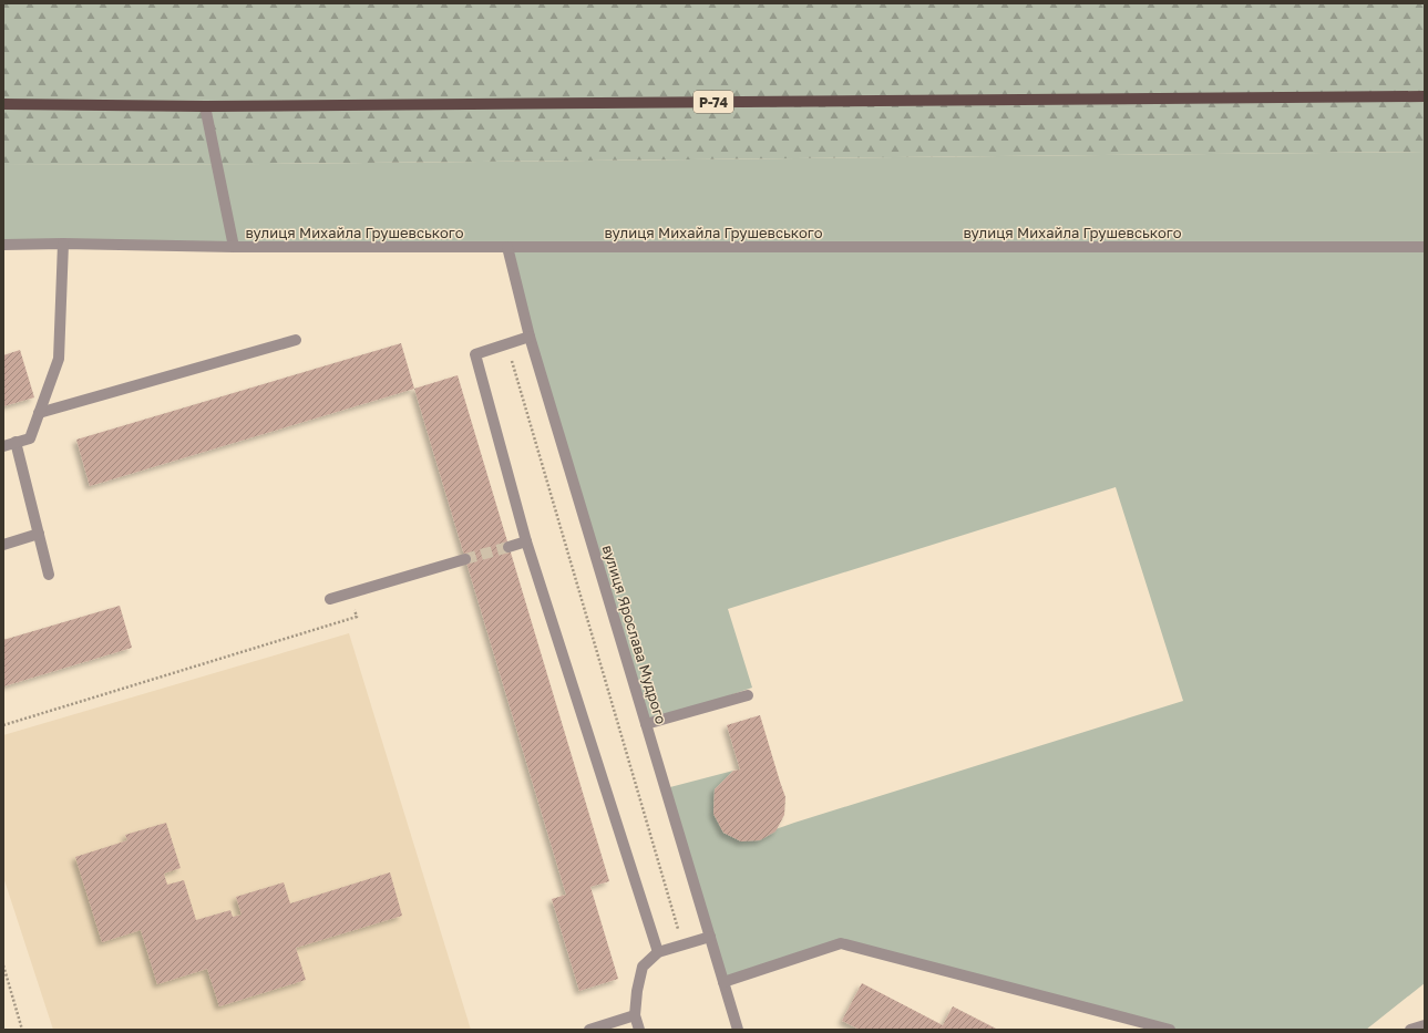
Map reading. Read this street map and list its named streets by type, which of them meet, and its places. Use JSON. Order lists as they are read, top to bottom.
{
  "streets": {
    "main road": ["Р-74"],
    "street": ["вулиця Михайла Грушевського", "вулиця Ярослава Мудрого"]
  },
  "crossings": [
    ["вулиця Михайла Грушевського", "вулиця Ярослава Мудрого"]
  ]
}
